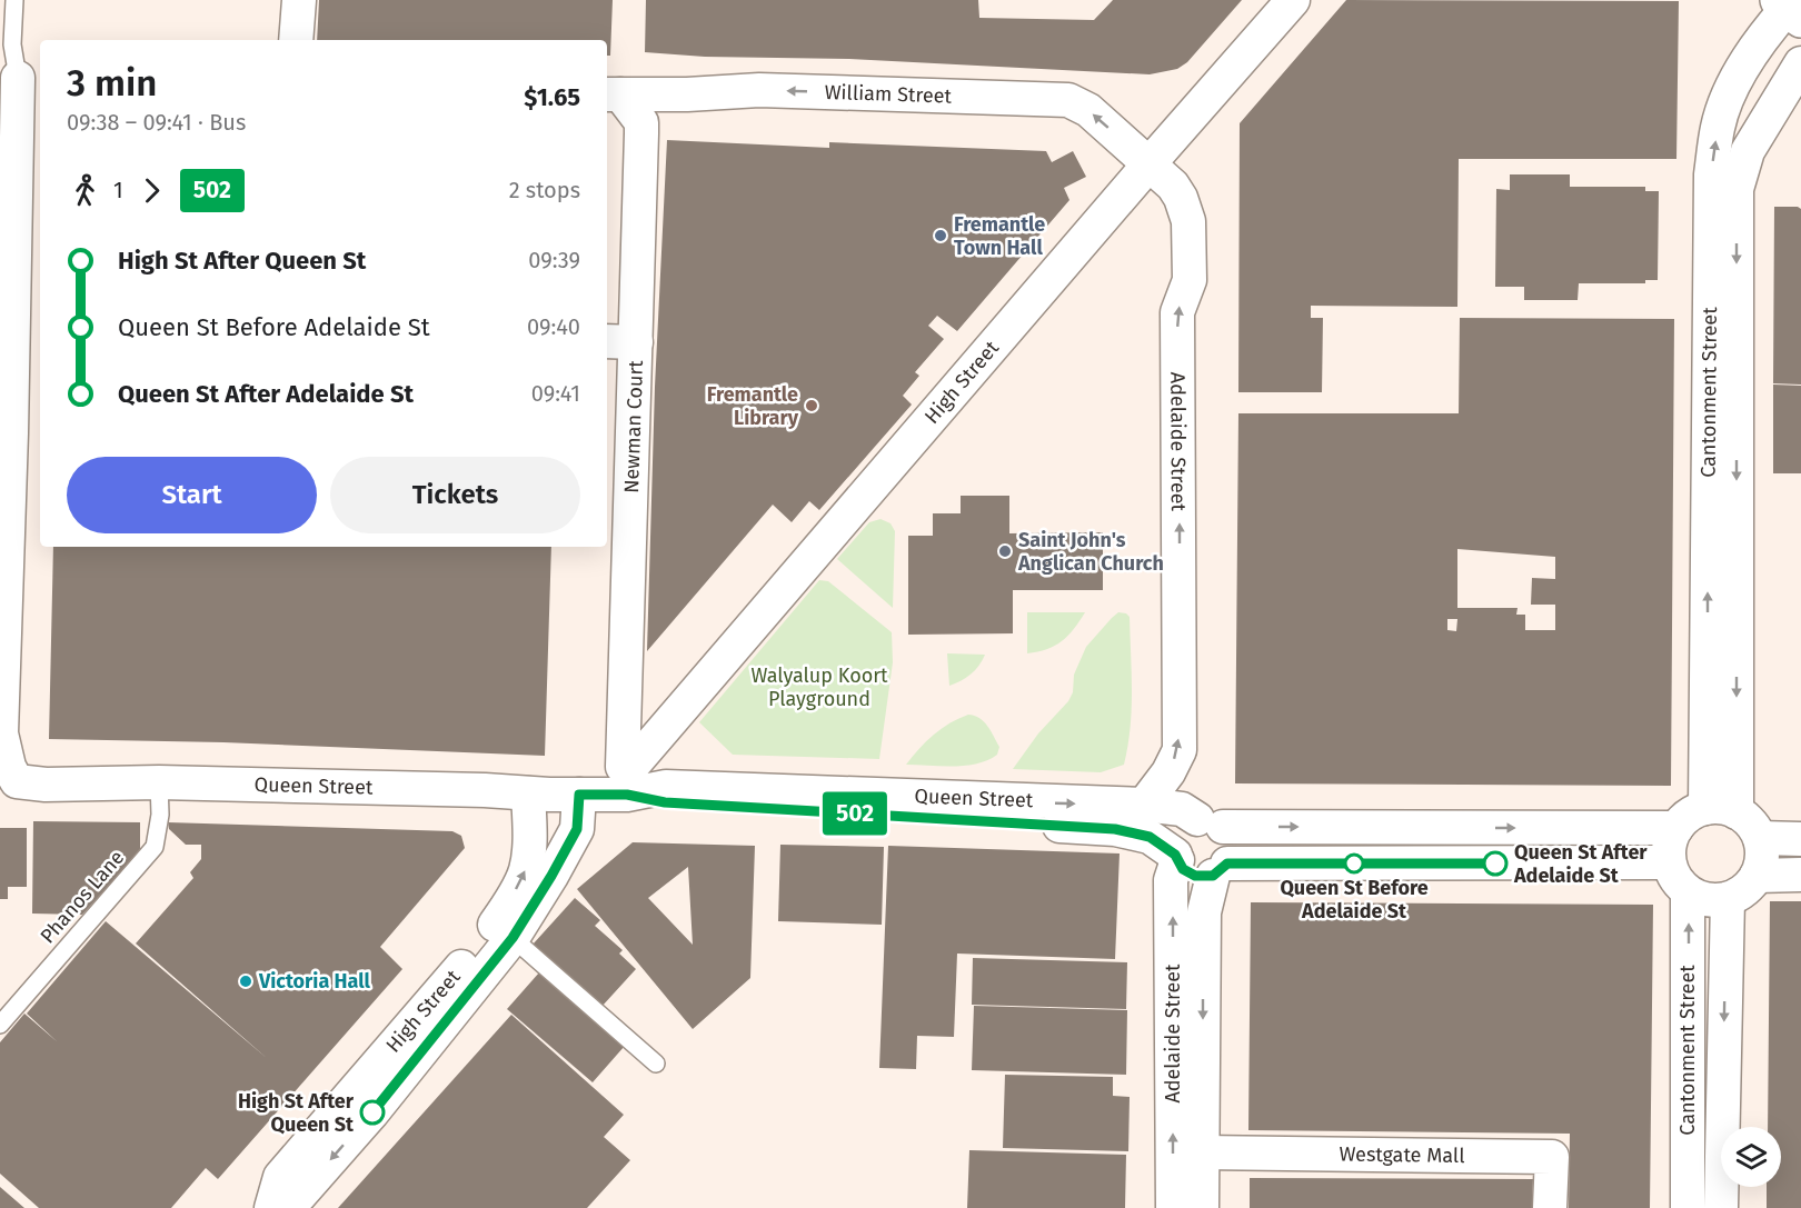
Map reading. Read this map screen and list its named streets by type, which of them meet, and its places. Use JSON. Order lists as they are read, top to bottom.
{
  "streets": {
    "street": [
      "William Street",
      "High Street",
      "Cantonment Street",
      "Newman Court",
      "Adelaide Street",
      "Queen Street",
      "Westgate Mall"
    ],
    "lane": ["Phanos Lane"]
  },
  "crossings": [
    ["William Street", "High Street"],
    ["William Street", "Newman Court"],
    ["William Street", "Adelaide Street"],
    ["High Street", "Newman Court"],
    ["High Street", "Adelaide Street"],
    ["High Street", "Queen Street"],
    ["Cantonment Street", "Queen Street"],
    ["Newman Court", "Queen Street"],
    ["Adelaide Street", "Queen Street"],
    ["Adelaide Street", "Westgate Mall"],
    ["Queen Street", "Phanos Lane"]
  ],
  "one_way": ["William Street"],
  "parks": ["Walyalup Koort Playground"],
  "places": [
    "Fremantle Town Hall",
    "Fremantle Library",
    "Saint John's Anglican Church",
    "Queen St Before Adelaide St",
    "Queen St After Adelaide St",
    "Victoria Hall",
    "High St After Queen St"
  ],
  "lines": ["bus line 502"],
  "page": {
    "on_map": "502",
    "heading": ["3 min", "09:38 – 09:41 · Bus", "$1.65"],
    "legs": ["1", "502", "2 stops"],
    "list": [
      {
        "name": "High St After Queen St",
        "value": "09:39"
      },
      {
        "name": "Queen St Before Adelaide St",
        "value": "09:40"
      },
      {
        "name": "Queen St After Adelaide St",
        "value": "09:41"
      }
    ],
    "buttons": ["Start", "Tickets"]
  }
}
